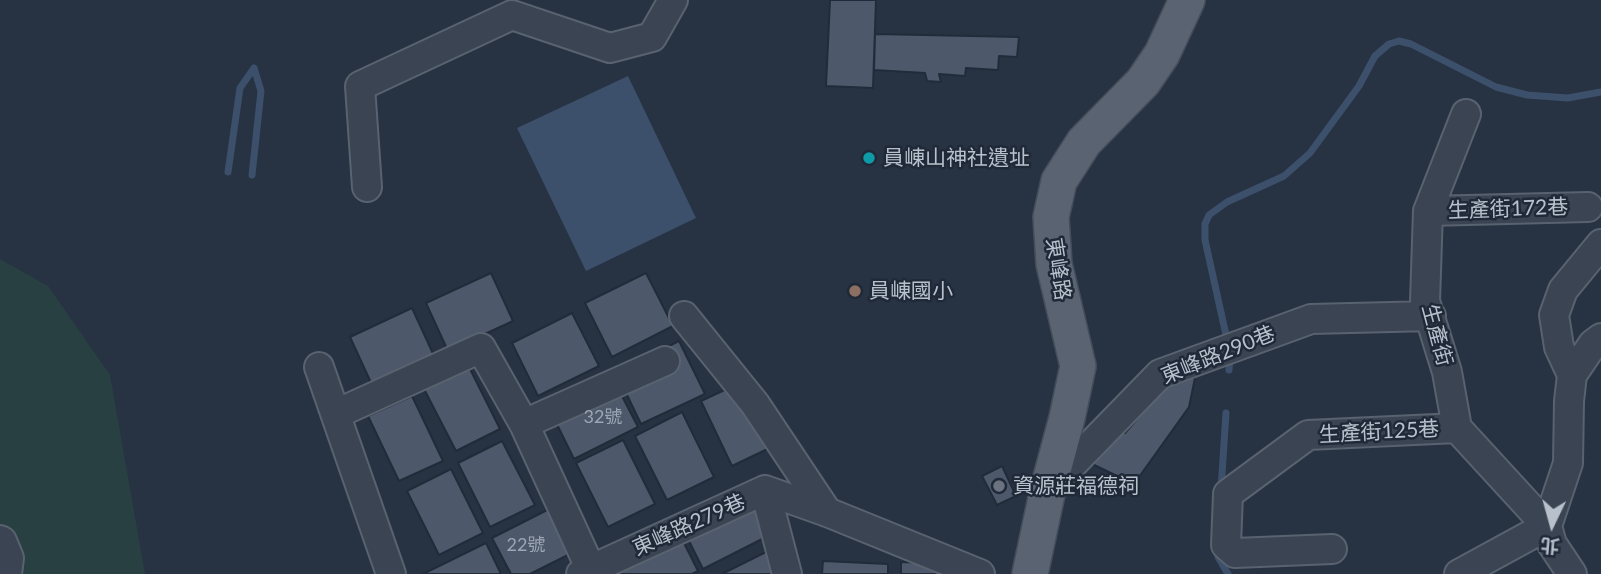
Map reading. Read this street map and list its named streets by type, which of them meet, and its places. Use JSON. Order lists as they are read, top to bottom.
{
  "streets": {
    "main road": ["東峰路"],
    "street": [
      "生產街172巷",
      "生產街",
      "東峰路290巷",
      "生產街125巷",
      "東峰路279巷"
    ]
  },
  "crossings": [
    ["生產街172巷", "生產街"],
    ["東峰路", "東峰路290巷"],
    ["生產街", "東峰路290巷"],
    ["生產街", "生產街125巷"]
  ],
  "places": ["員崠山神社遺址", "員崠國小", "資源莊福德祠"],
  "house_numbers": ["32號", "22號"],
  "north": "bottom"
}
